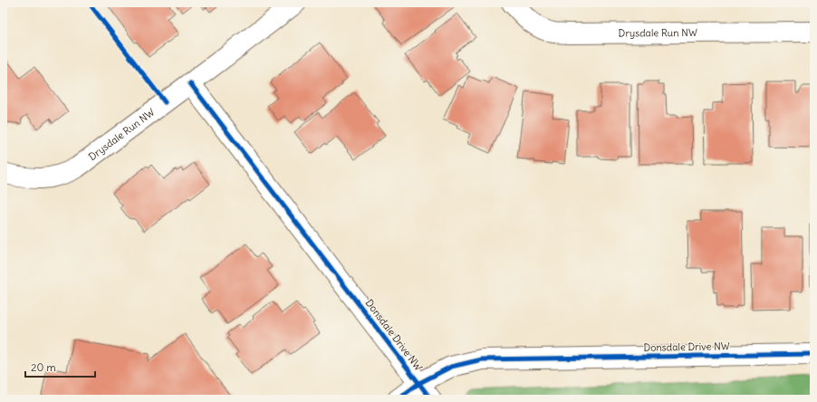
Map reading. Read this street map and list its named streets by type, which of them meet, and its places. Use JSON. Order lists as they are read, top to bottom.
{
  "streets": {
    "street": ["Drysdale Run NW", "Donsdale Drive NW"]
  },
  "crossings": [
    ["Drysdale Run NW", "Donsdale Drive NW"]
  ],
  "scale_bar": "20 m"
}
